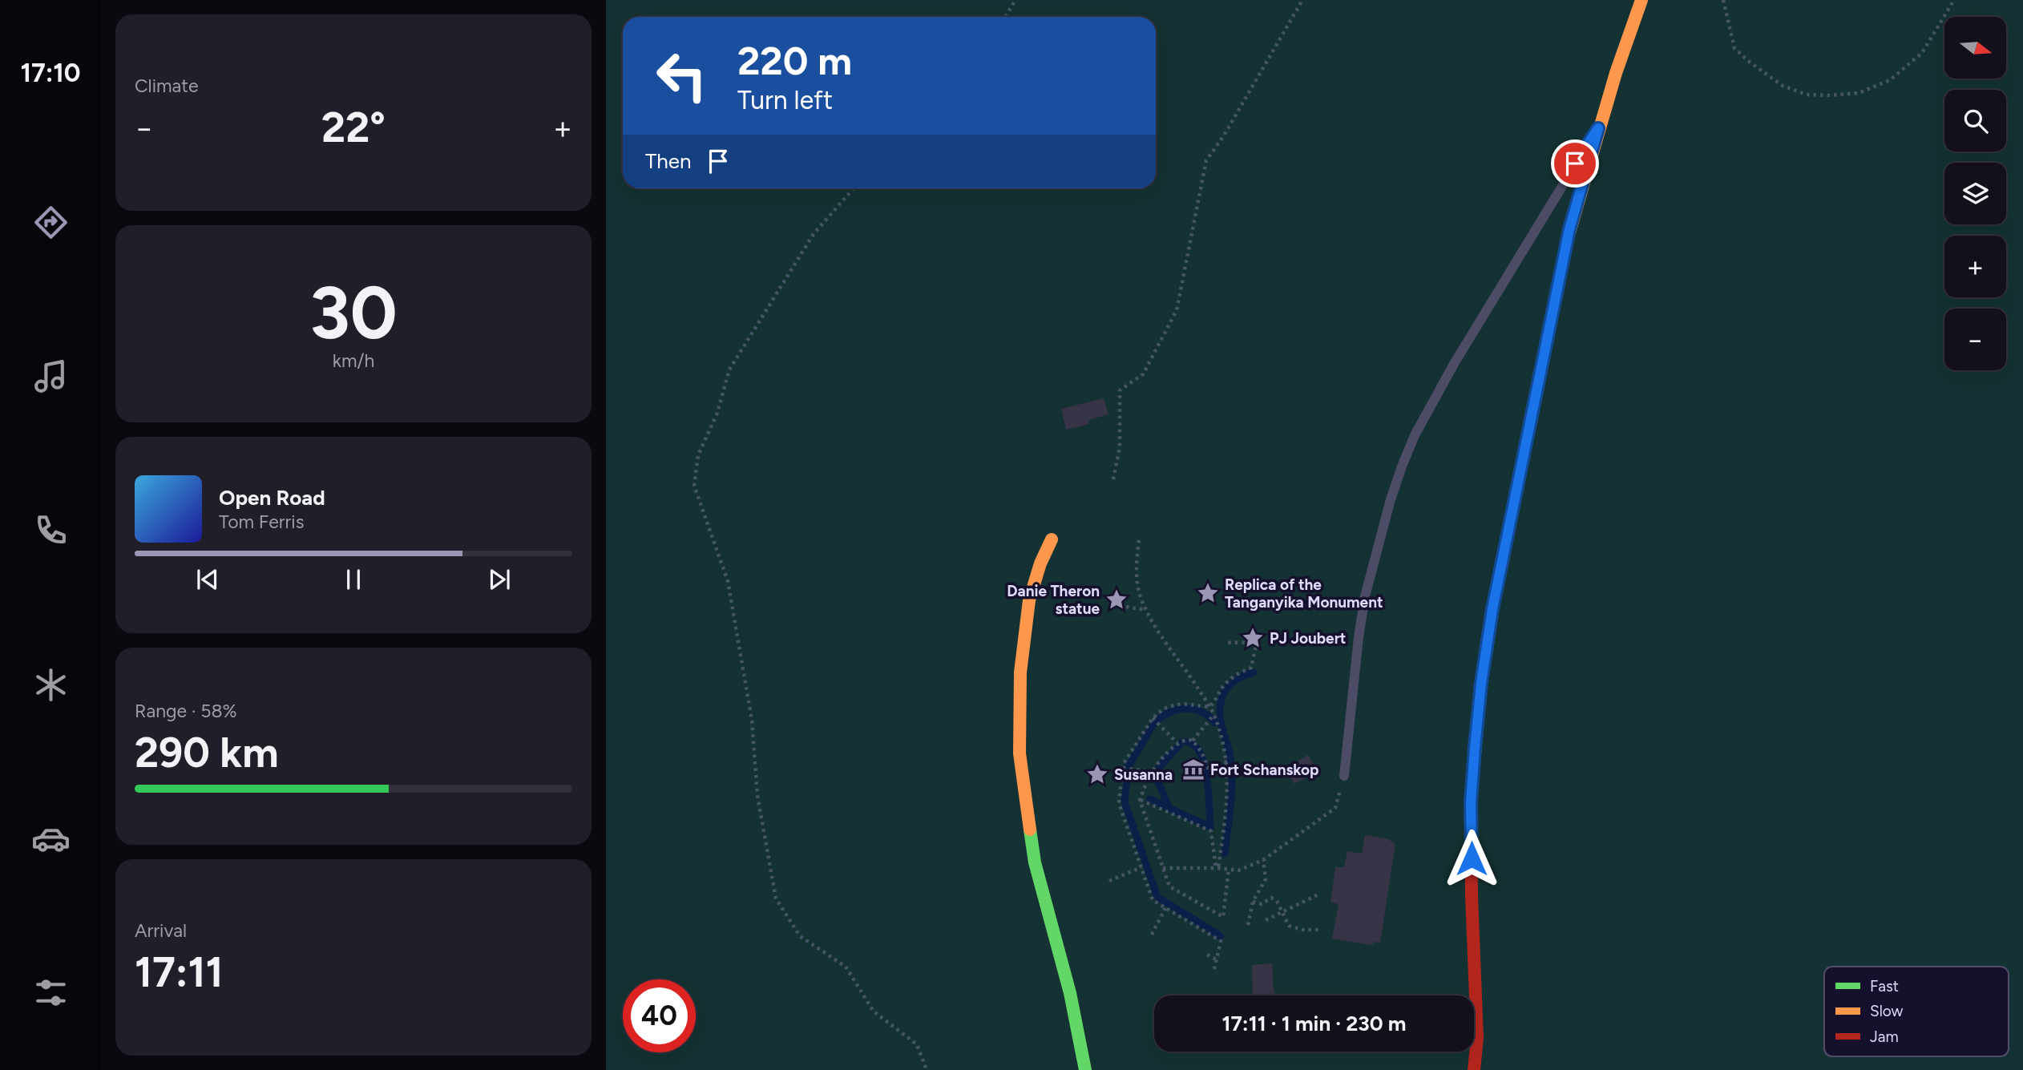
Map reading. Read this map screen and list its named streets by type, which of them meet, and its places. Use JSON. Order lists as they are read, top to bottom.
{
  "places": {
    "place": [
      "Replica of the Tanganyika Monument",
      "Danie Theron statue",
      "PJ Joubert",
      "Susanna"
    ],
    "museum": ["Fort Schanskop"]
  },
  "legend": ["Fast", "Slow", "Jam"],
  "north": "right",
  "page": {
    "tabs": "17:10",
    "tile": [
      "Climate",
      ["30", "km/h"],
      ["Range · 58%", "290 km"],
      ["Arrival", "17:11"]
    ],
    "map_buttons": ["+", "−"],
    "turn": ["220 m", "Turn left"],
    "heat": ["−", "22°", "+"],
    "then": "Then",
    "song": ["Open Road", "Tom Ferris"],
    "limit": "40",
    "trip": "17:11 · 1 min · 230 m"
  }
}
